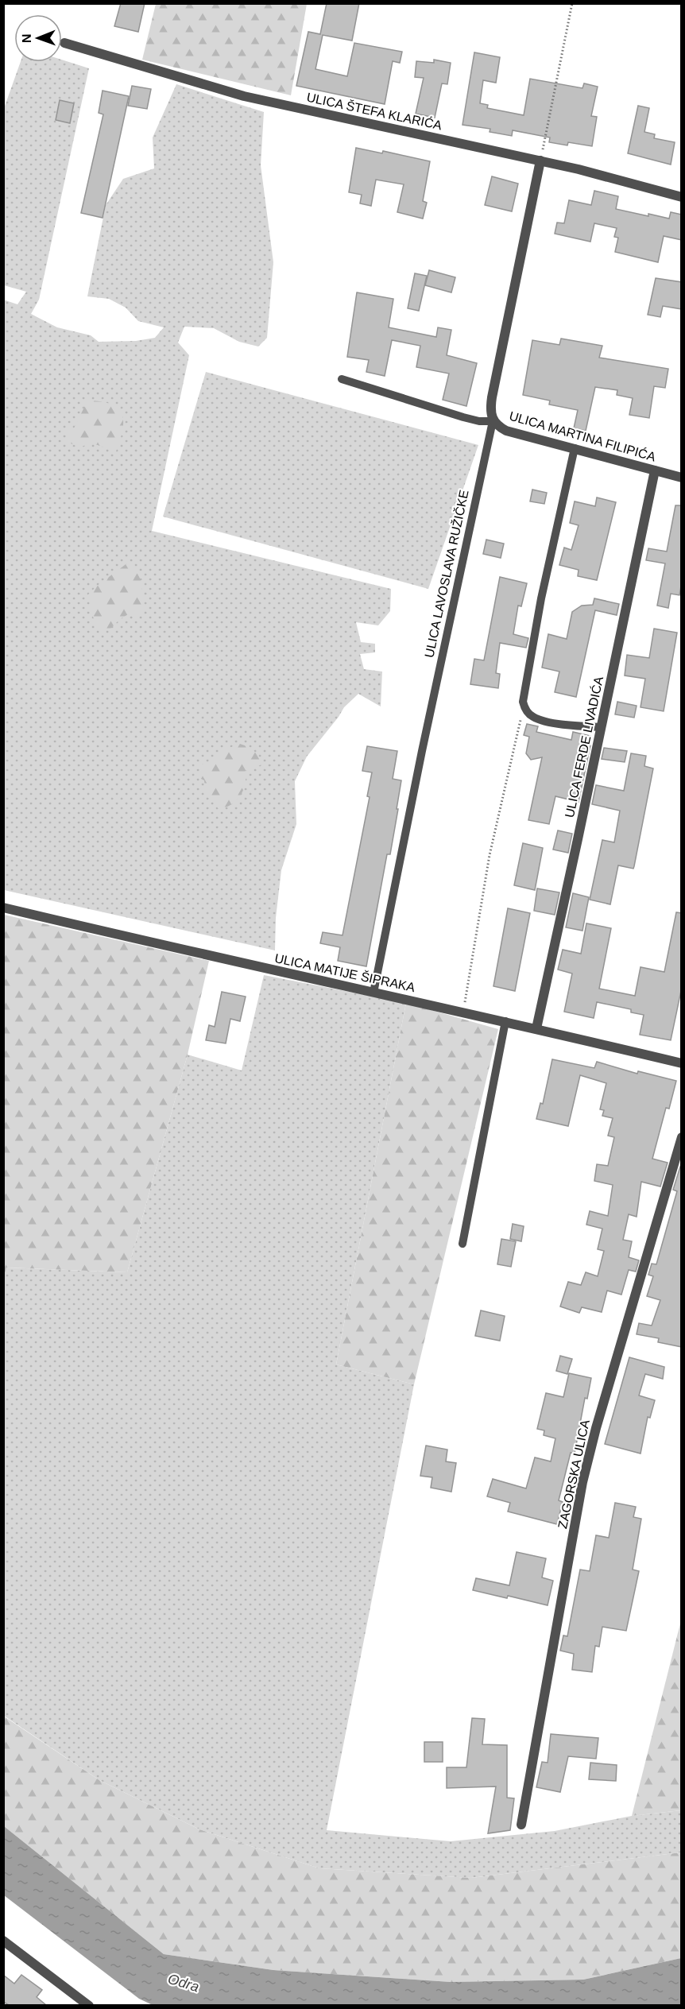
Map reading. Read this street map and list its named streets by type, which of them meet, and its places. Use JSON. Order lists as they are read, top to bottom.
{
  "streets": {
    "street": [
      "ULICA ŠTEFA KLARIĆA",
      "ULICA MARTINA FILIPIĆA",
      "ULICA LAVOSLAVA RUŽIČKE",
      "ULICA FERDE LIVADIĆA",
      "ULICA MATIJE ŠIPRAKA",
      "ZAGORSKA ULICA"
    ]
  },
  "crossings": [
    ["ULICA ŠTEFA KLARIĆA", "ULICA LAVOSLAVA RUŽIČKE"],
    ["ULICA MARTINA FILIPIĆA", "ULICA LAVOSLAVA RUŽIČKE"],
    ["ULICA MARTINA FILIPIĆA", "ULICA FERDE LIVADIĆA"],
    ["ULICA LAVOSLAVA RUŽIČKE", "ULICA MATIJE ŠIPRAKA"],
    ["ULICA FERDE LIVADIĆA", "ULICA MATIJE ŠIPRAKA"]
  ],
  "water": ["Odra"],
  "north": "left"
}
